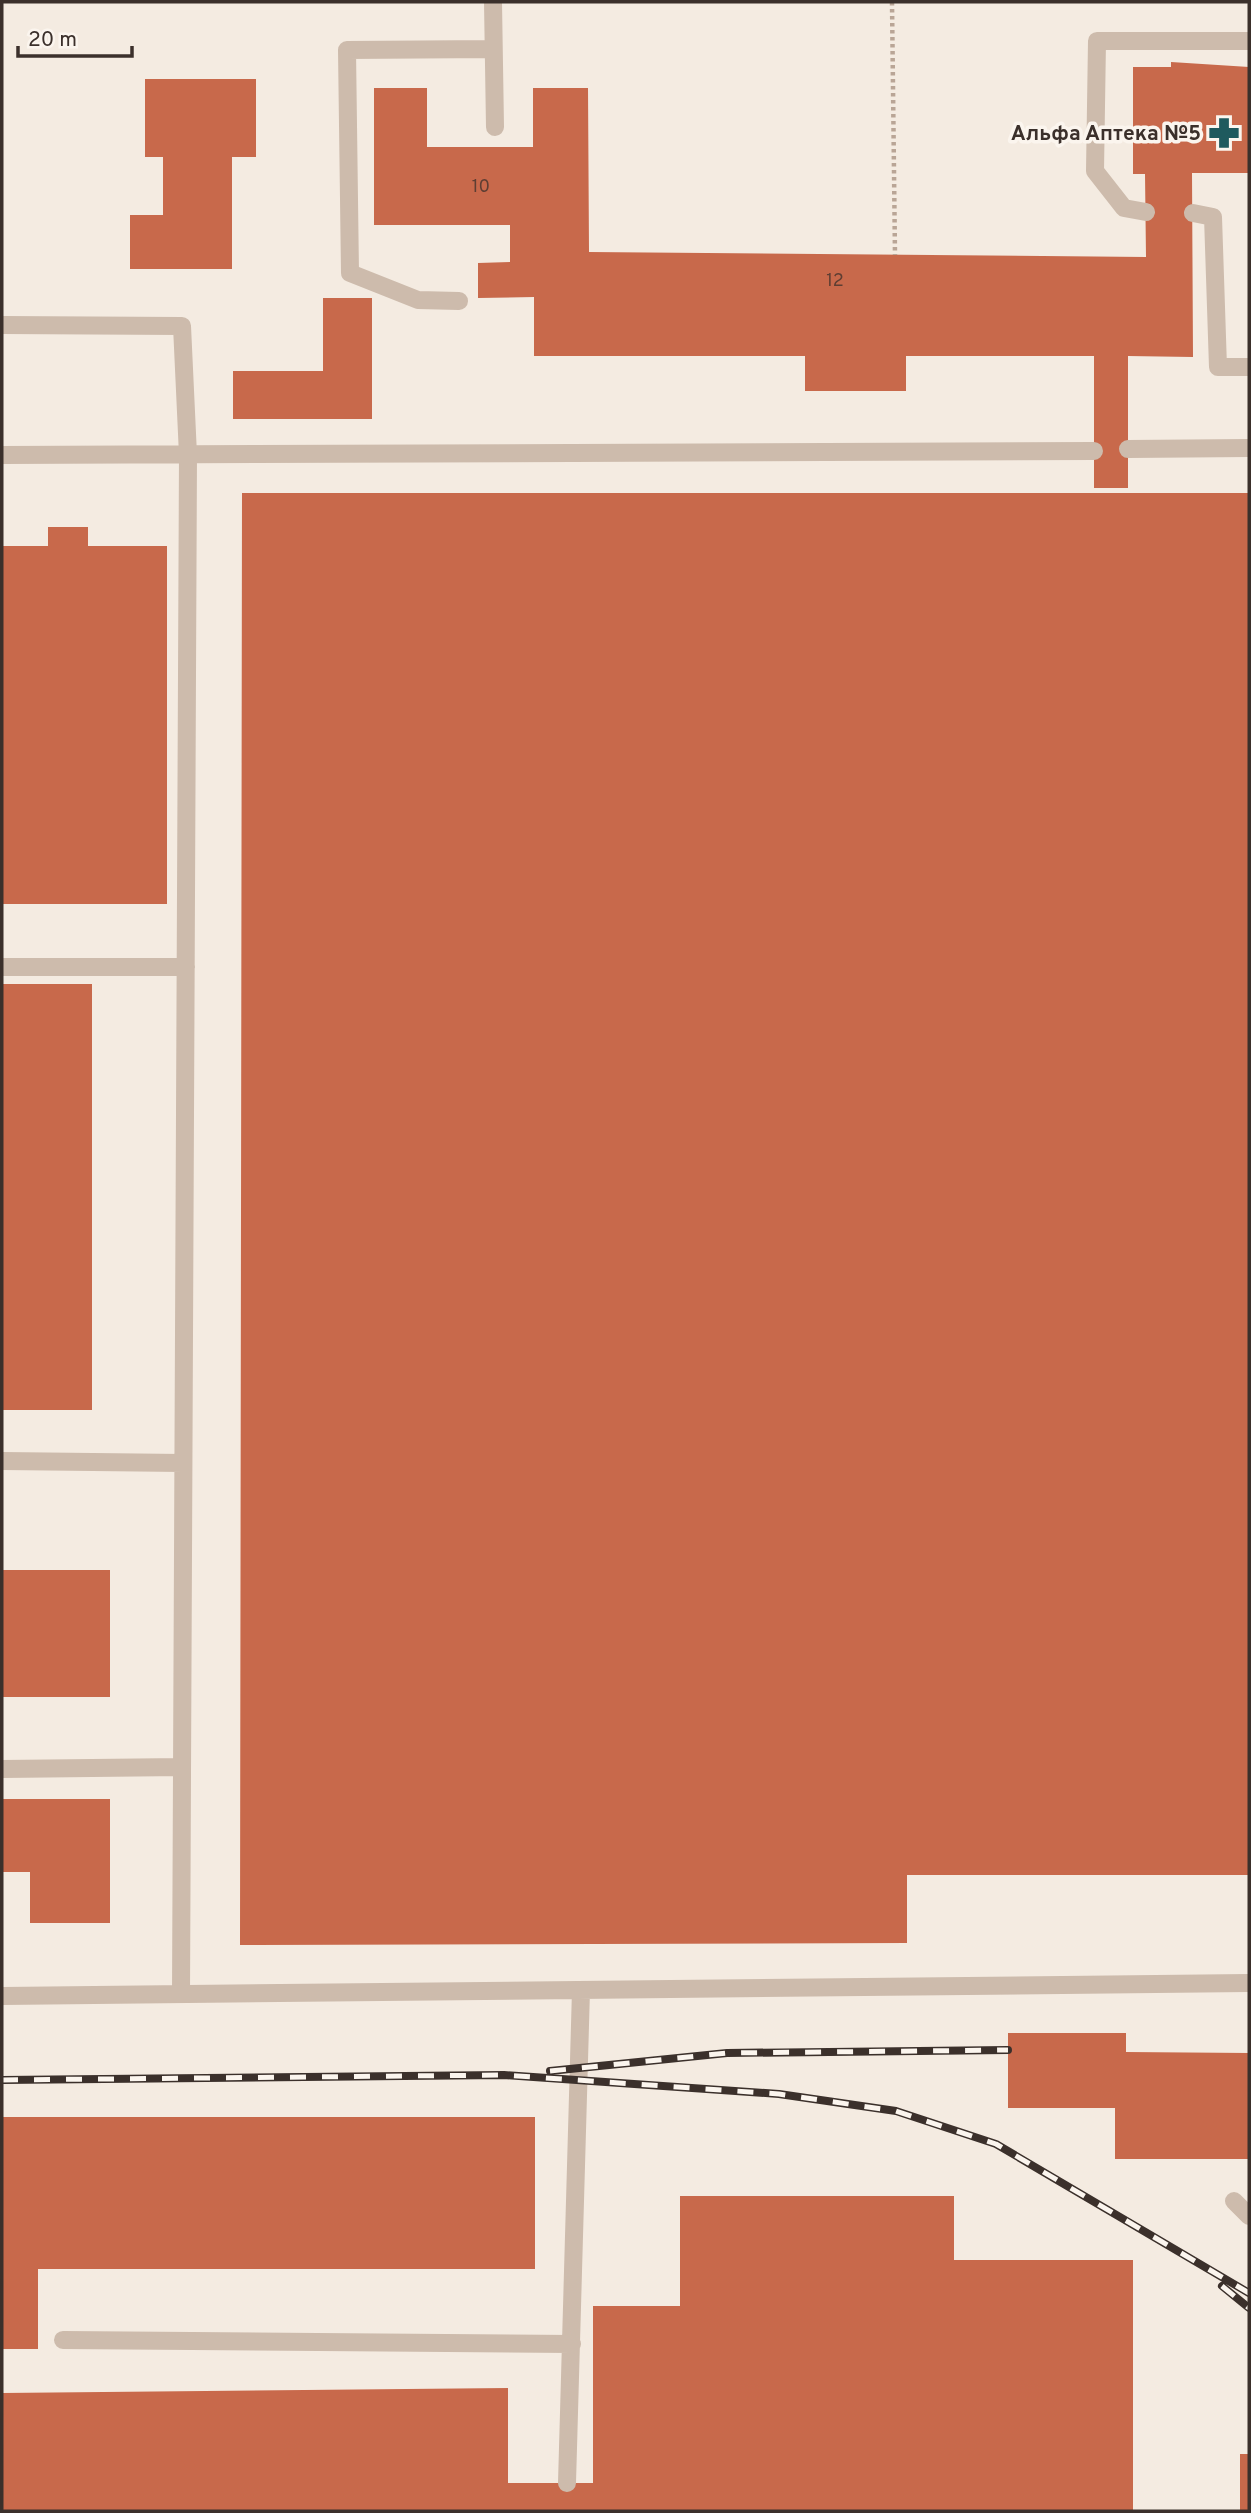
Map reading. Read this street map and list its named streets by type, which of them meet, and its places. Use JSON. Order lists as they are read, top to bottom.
{
  "places": {
    "pharmacy": ["Альфа Аптека №5"]
  },
  "house_numbers": ["10", "12"],
  "scale_bar": "20 m"
}
